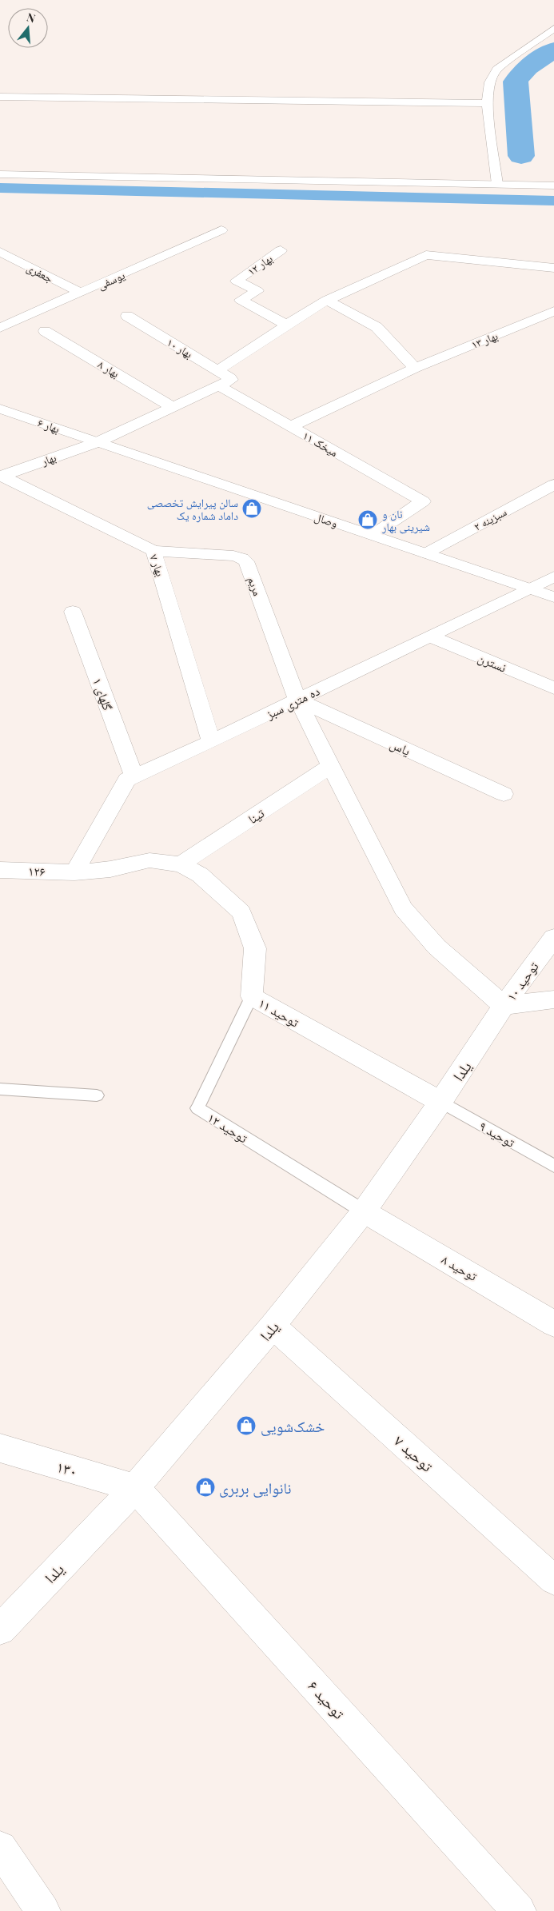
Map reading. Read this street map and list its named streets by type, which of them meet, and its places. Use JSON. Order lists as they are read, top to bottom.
{
  "streets": {
    "street": [
      "بهار ۱۲",
      "جعفری",
      "یوسفی",
      "بهار ۱۳",
      "بهار ۱۰",
      "بهار ۸",
      "بهار ۶",
      "میخک ۱۱",
      "بهار",
      "سبزینه ۲",
      "وصال",
      "بهار ۷",
      "مریم",
      "نسترن",
      "گلهای ۱",
      "ده متری سبز",
      "یاس",
      "تینا",
      "۱۲۶",
      "توحید ۱۰",
      "توحید ۱۱",
      "یلدا",
      "توحید ۸",
      "توحید ۷",
      "۱۳۰",
      "توحید ۶"
    ],
    "lane": ["توحید ۱۲", "توحید ۹"]
  },
  "crossings": [
    ["جعفری", "یوسفی"],
    ["بهار ۱۳", "میخک ۱۱"],
    ["بهار ۱۰", "بهار"],
    ["بهار ۸", "بهار"],
    ["بهار ۶", "بهار"],
    ["بهار ۶", "وصال"],
    ["میخک ۱۱", "بهار"],
    ["میخک ۱۱", "وصال"],
    ["بهار", "وصال"],
    ["بهار", "بهار ۷"],
    ["سبزینه ۲", "وصال"],
    ["وصال", "ده متری سبز"],
    ["بهار ۷", "مریم"],
    ["بهار ۷", "ده متری سبز"],
    ["مریم", "ده متری سبز"],
    ["مریم", "یاس"],
    ["مریم", "تینا"],
    ["مریم", "توحید ۱۰"],
    ["مریم", "یلدا"],
    ["نسترن", "ده متری سبز"],
    ["گلهای ۱", "ده متری سبز"],
    ["ده متری سبز", "یاس"],
    ["ده متری سبز", "۱۲۶"],
    ["ده متری سبز", "توحید ۱۱"],
    ["تینا", "توحید ۱۱"],
    ["۱۲۶", "توحید ۱۱"],
    ["توحید ۱۰", "یلدا"],
    ["توحید ۱۱", "یلدا"],
    ["توحید ۱۱", "توحید ۱۲"],
    ["توحید ۱۱", "توحید ۹"],
    ["یلدا", "توحید ۱۲"],
    ["یلدا", "توحید ۹"],
    ["یلدا", "توحید ۸"],
    ["یلدا", "توحید ۷"],
    ["یلدا", "۱۳۰"],
    ["یلدا", "توحید ۶"],
    ["توحید ۱۲", "توحید ۸"],
    ["۱۳۰", "توحید ۶"]
  ],
  "places": {
    "shop": [
      "سالن پیرایش تخصصی داماد شماره یک",
      "نان و شیرینی بهار",
      "خشک‌شویی",
      "نانوایی بربری"
    ]
  },
  "north": "top"
}
